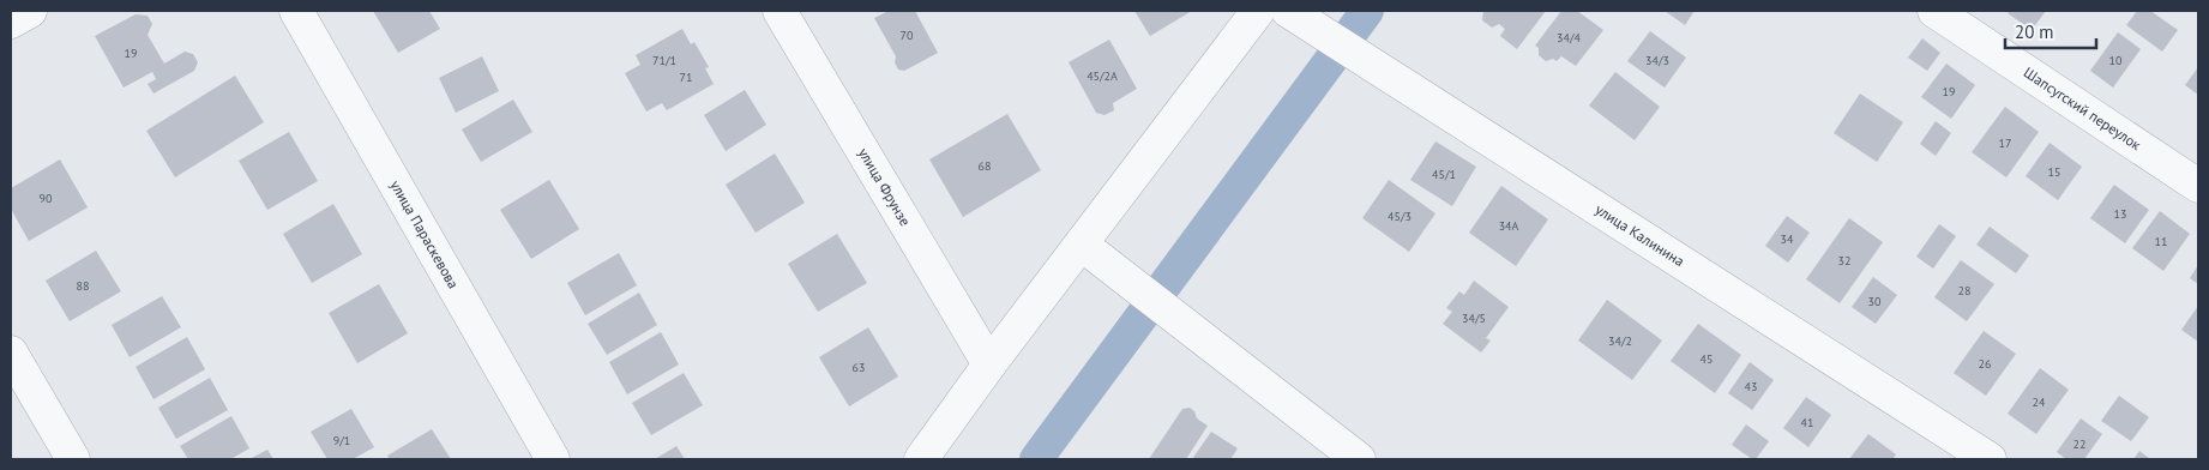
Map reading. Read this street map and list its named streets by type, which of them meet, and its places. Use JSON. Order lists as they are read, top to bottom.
{
  "streets": {
    "street": [
      "Шапсугский переулок",
      "улица Фрунзе",
      "улица Параскевова",
      "улица Калинина"
    ]
  },
  "house_numbers": [
    "70",
    "34/4",
    "19",
    "71/1",
    "34/3",
    "10",
    "45/2А",
    "71",
    "19",
    "17",
    "68",
    "15",
    "45/1",
    "90",
    "13",
    "45/3",
    "34А",
    "34",
    "11",
    "32",
    "88",
    "28",
    "30",
    "34/5",
    "34/2",
    "45",
    "26",
    "63",
    "43",
    "24",
    "41",
    "9/1",
    "22"
  ],
  "scale_bar": "20 m"
}
